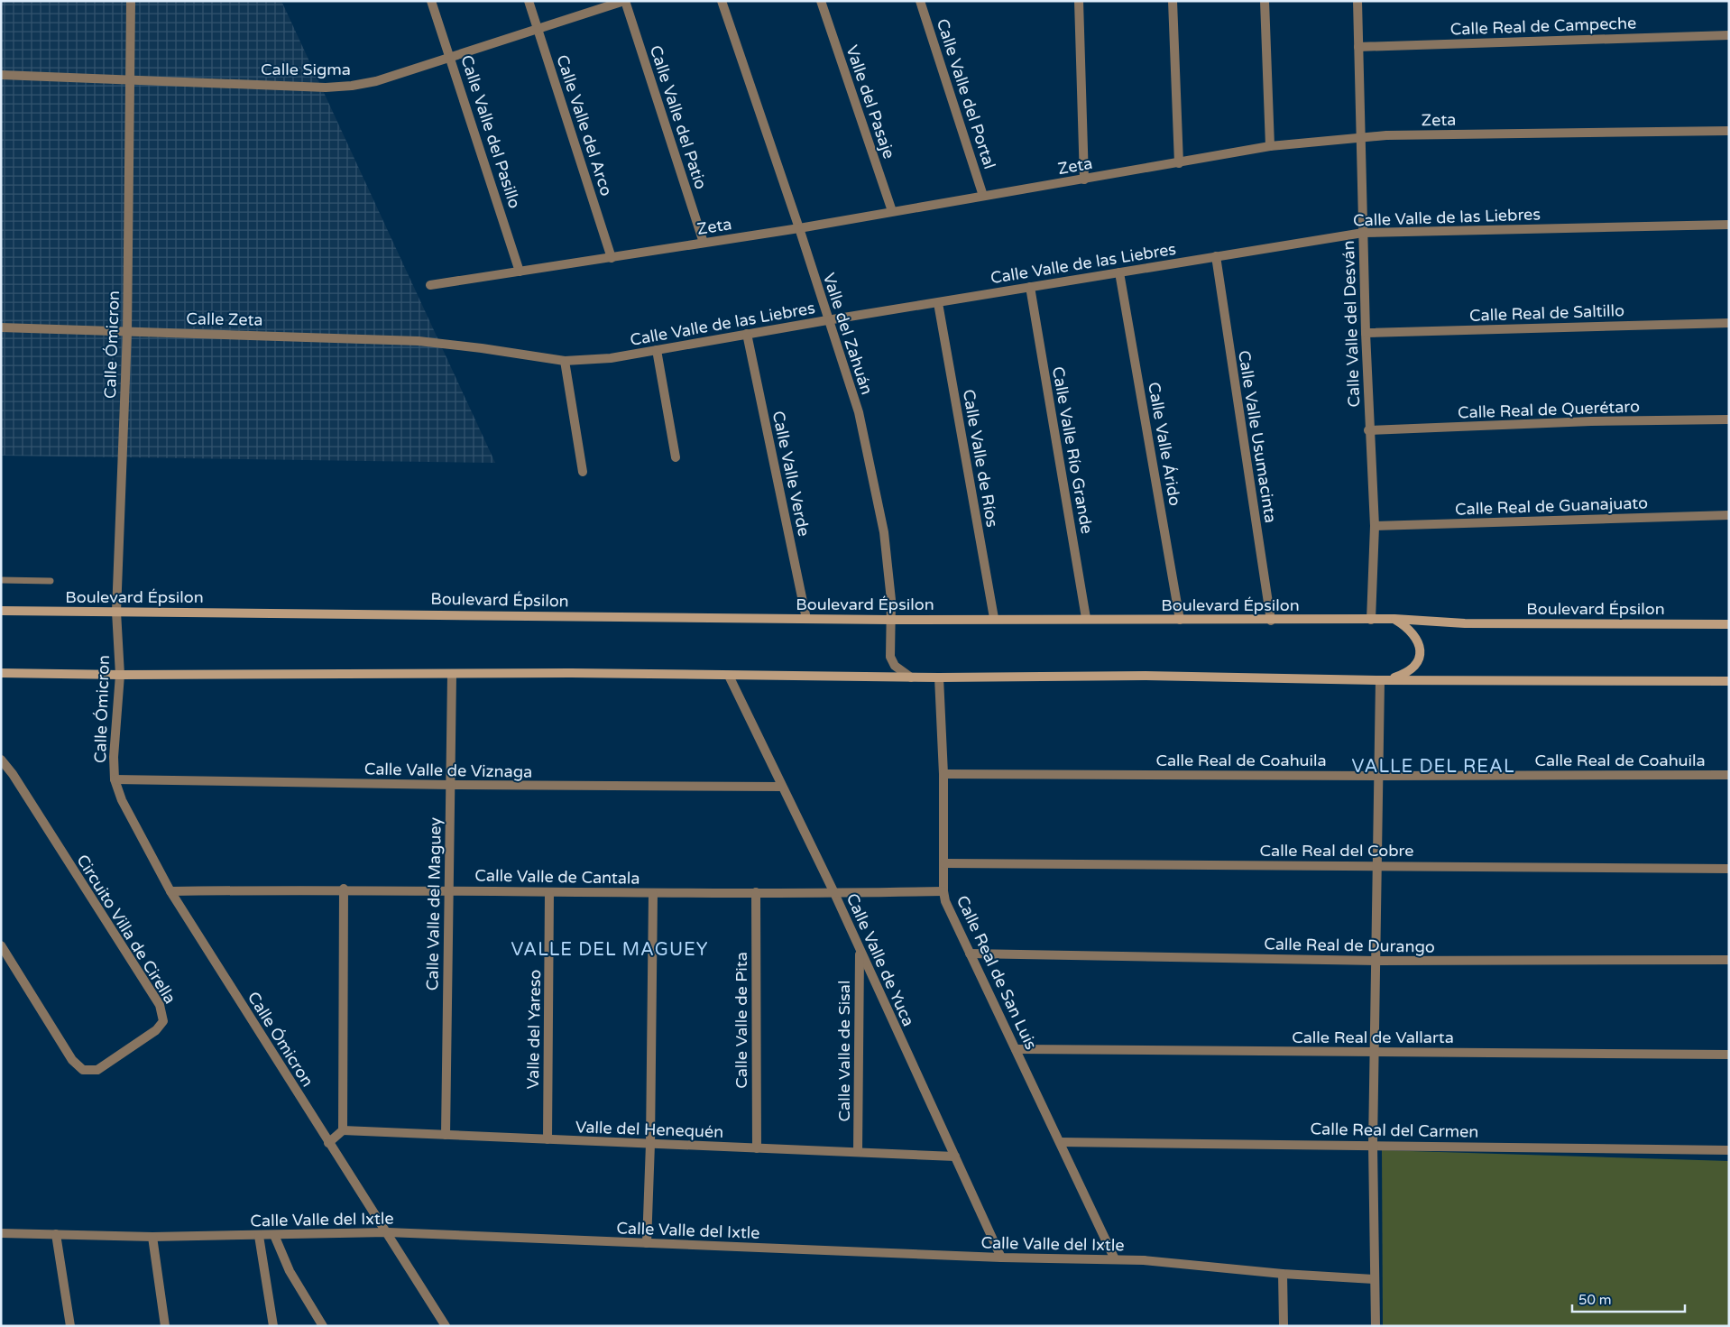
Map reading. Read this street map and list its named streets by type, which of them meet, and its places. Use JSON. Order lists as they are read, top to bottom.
{
  "streets": {
    "street": [
      "Calle Real de Campeche",
      "Calle Sigma",
      "Calle Valle del Portal",
      "Valle del Pasaje",
      "Calle Valle del Patio",
      "Zeta",
      "Calle Valle del Arco",
      "Calle Valle del Pasillo",
      "Calle Valle de las Liebres",
      "Calle Real de Saltillo",
      "Calle Zeta",
      "Calle Valle del Desván",
      "Valle del Zahuán",
      "Calle Ómicron",
      "Calle Real de Querétaro",
      "Calle Valle Usumacinta",
      "Calle Valle Árido",
      "Calle Valle Río Grande",
      "Calle Valle de Ríos",
      "Calle Valle Verde",
      "Calle Real de Guanajuato",
      "Boulevard Épsilon",
      "Calle Real de Coahuila",
      "Calle Valle de Viznaga",
      "Calle Real del Cobre",
      "Calle Valle de Cantala",
      "Calle Valle del Maguey",
      "Circuito Villa de Cirella",
      "Calle Real de Durango",
      "Calle Valle de Yuca",
      "Calle Real de San Luis",
      "Calle Valle de Pita",
      "Valle del Yareso",
      "Calle Real de Vallarta",
      "Calle Valle de Sisal",
      "Valle del Henequén",
      "Calle Real del Carmen",
      "Calle Valle del Ixtle"
    ]
  },
  "crossings": [
    ["Calle Real de Campeche", "Calle Valle del Desván"],
    ["Calle Sigma", "Calle Valle del Patio"],
    ["Calle Sigma", "Calle Valle del Arco"],
    ["Calle Sigma", "Calle Valle del Pasillo"],
    ["Calle Sigma", "Calle Ómicron"],
    ["Calle Valle del Portal", "Zeta"],
    ["Valle del Pasaje", "Zeta"],
    ["Calle Valle del Patio", "Zeta"],
    ["Zeta", "Calle Valle del Arco"],
    ["Zeta", "Calle Valle del Pasillo"],
    ["Zeta", "Calle Valle del Desván"],
    ["Zeta", "Valle del Zahuán"],
    ["Calle Valle de las Liebres", "Calle Zeta"],
    ["Calle Valle de las Liebres", "Calle Valle del Desván"],
    ["Calle Valle de las Liebres", "Valle del Zahuán"],
    ["Calle Valle de las Liebres", "Calle Valle Usumacinta"],
    ["Calle Valle de las Liebres", "Calle Valle Árido"],
    ["Calle Valle de las Liebres", "Calle Valle Río Grande"],
    ["Calle Valle de las Liebres", "Calle Valle de Ríos"],
    ["Calle Valle de las Liebres", "Calle Valle Verde"],
    ["Calle Real de Saltillo", "Calle Valle del Desván"],
    ["Calle Zeta", "Calle Ómicron"],
    ["Calle Valle del Desván", "Calle Real de Querétaro"],
    ["Calle Valle del Desván", "Calle Real de Guanajuato"],
    ["Calle Valle del Desván", "Boulevard Épsilon"],
    ["Valle del Zahuán", "Boulevard Épsilon"],
    ["Calle Ómicron", "Boulevard Épsilon"],
    ["Calle Ómicron", "Calle Valle de Viznaga"],
    ["Calle Ómicron", "Calle Valle de Cantala"],
    ["Calle Ómicron", "Calle Valle del Ixtle"],
    ["Calle Valle Usumacinta", "Boulevard Épsilon"],
    ["Calle Valle Árido", "Boulevard Épsilon"],
    ["Calle Valle Río Grande", "Boulevard Épsilon"],
    ["Calle Valle de Ríos", "Boulevard Épsilon"],
    ["Calle Valle Verde", "Boulevard Épsilon"],
    ["Calle Real de Coahuila", "Calle Real de San Luis"],
    ["Calle Valle de Viznaga", "Calle Valle del Maguey"],
    ["Calle Valle de Viznaga", "Calle Valle de Yuca"],
    ["Calle Real del Cobre", "Calle Real de San Luis"],
    ["Calle Valle de Cantala", "Calle Valle del Maguey"],
    ["Calle Valle de Cantala", "Calle Valle de Yuca"],
    ["Calle Valle de Cantala", "Calle Real de San Luis"],
    ["Calle Valle de Cantala", "Calle Valle de Pita"],
    ["Calle Valle de Cantala", "Valle del Yareso"],
    ["Calle Valle del Maguey", "Valle del Henequén"],
    ["Calle Real de Durango", "Calle Real de San Luis"],
    ["Calle Valle de Yuca", "Calle Valle de Sisal"],
    ["Calle Valle de Yuca", "Valle del Henequén"],
    ["Calle Valle de Yuca", "Calle Valle del Ixtle"],
    ["Calle Real de San Luis", "Calle Real de Vallarta"],
    ["Calle Real de San Luis", "Calle Real del Carmen"],
    ["Calle Real de San Luis", "Calle Valle del Ixtle"],
    ["Calle Valle de Pita", "Valle del Henequén"],
    ["Valle del Yareso", "Valle del Henequén"],
    ["Calle Valle de Sisal", "Valle del Henequén"]
  ],
  "districts": ["VALLE DEL REAL", "VALLE DEL MAGUEY"],
  "scale_bar": "50 m"
}
